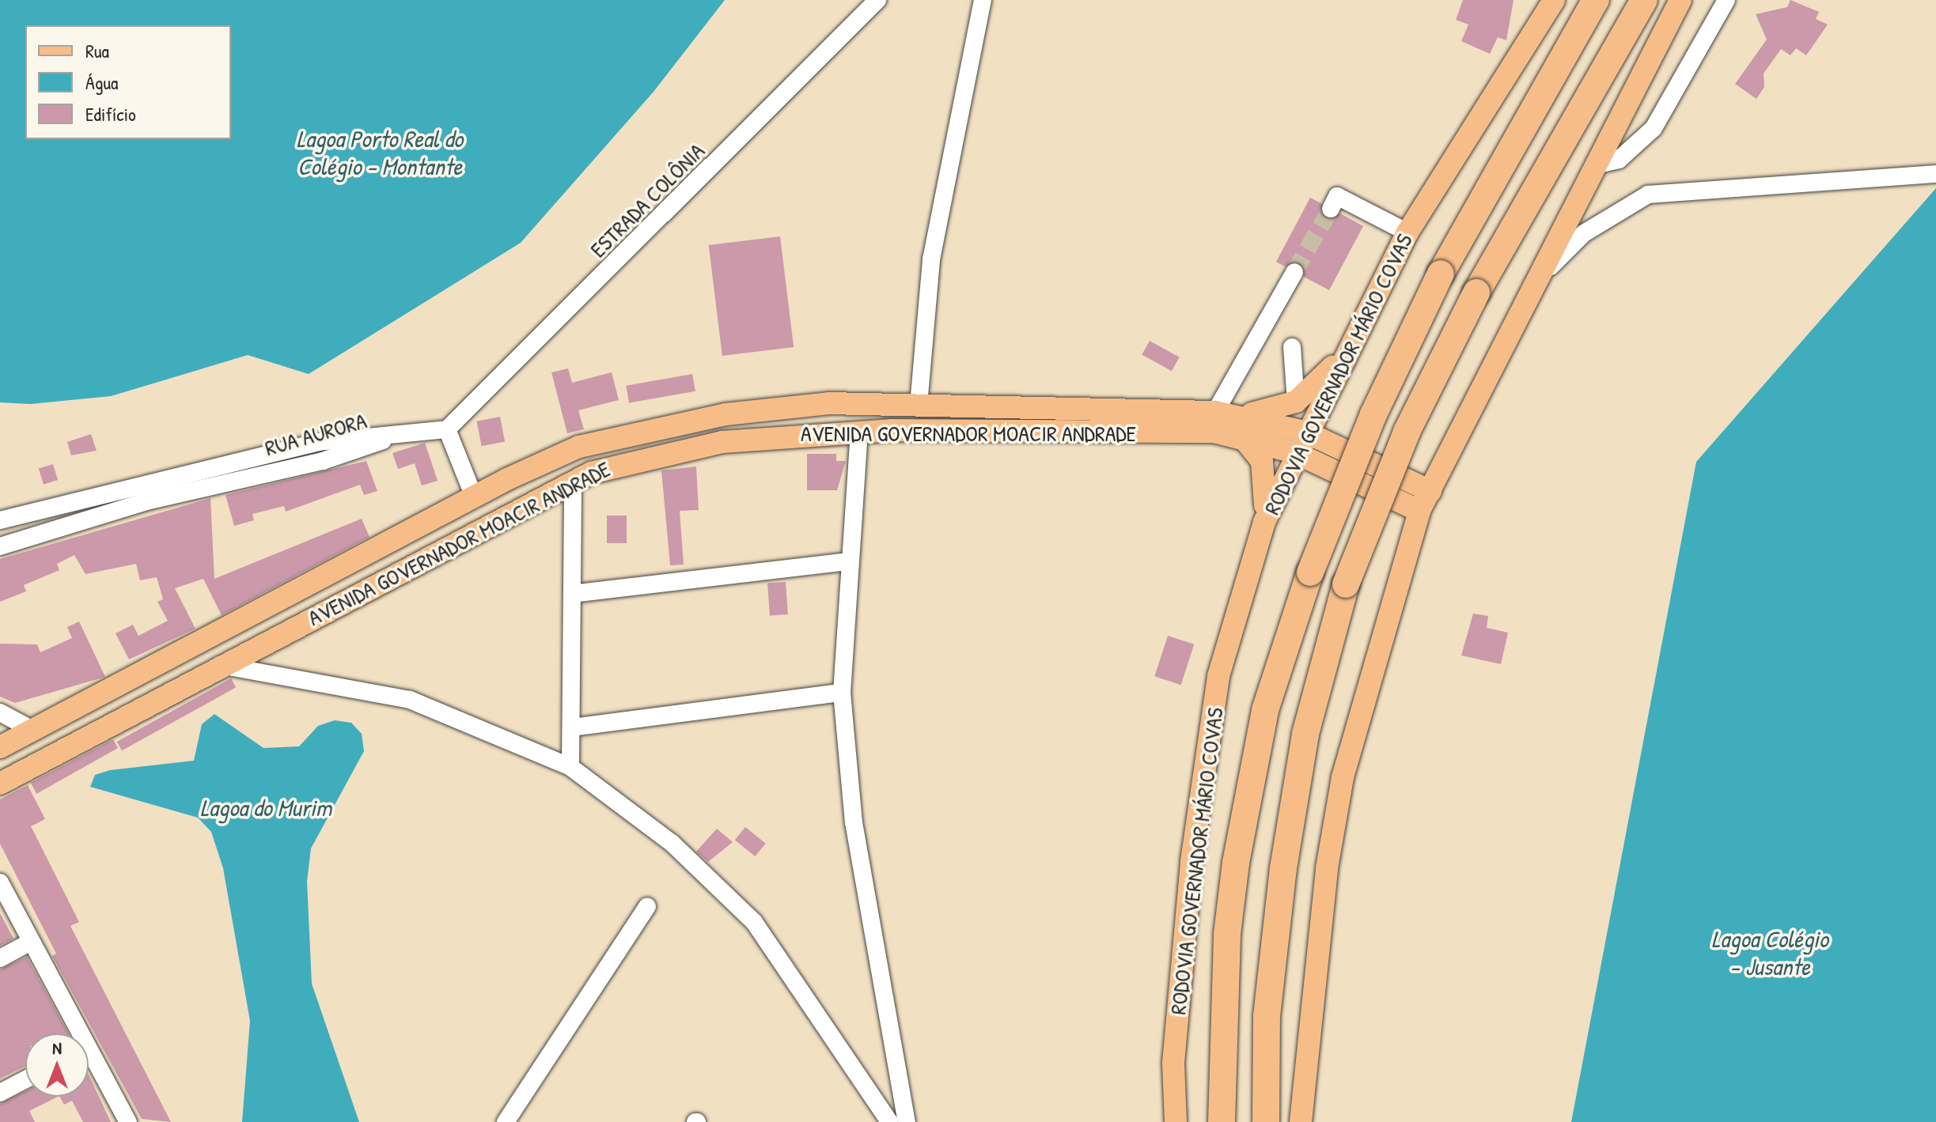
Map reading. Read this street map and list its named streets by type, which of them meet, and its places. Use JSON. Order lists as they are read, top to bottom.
{
  "streets": {
    "highway": ["RODOVIA GOVERNADOR MÁRIO COVAS"],
    "main road": ["AVENIDA GOVERNADOR MOACIR ANDRADE"],
    "street": ["ESTRADA COLÔNIA", "RUA AURORA"]
  },
  "crossings": [
    ["RODOVIA GOVERNADOR MÁRIO COVAS", "AVENIDA GOVERNADOR MOACIR ANDRADE"]
  ],
  "water": ["Lagoa Porto Real do Colégio - Montante", "Lagoa do Murim", "Lagoa Colégio - Jusante"],
  "legend": ["Rua", "Água", "Edifício"],
  "north": "top"
}
